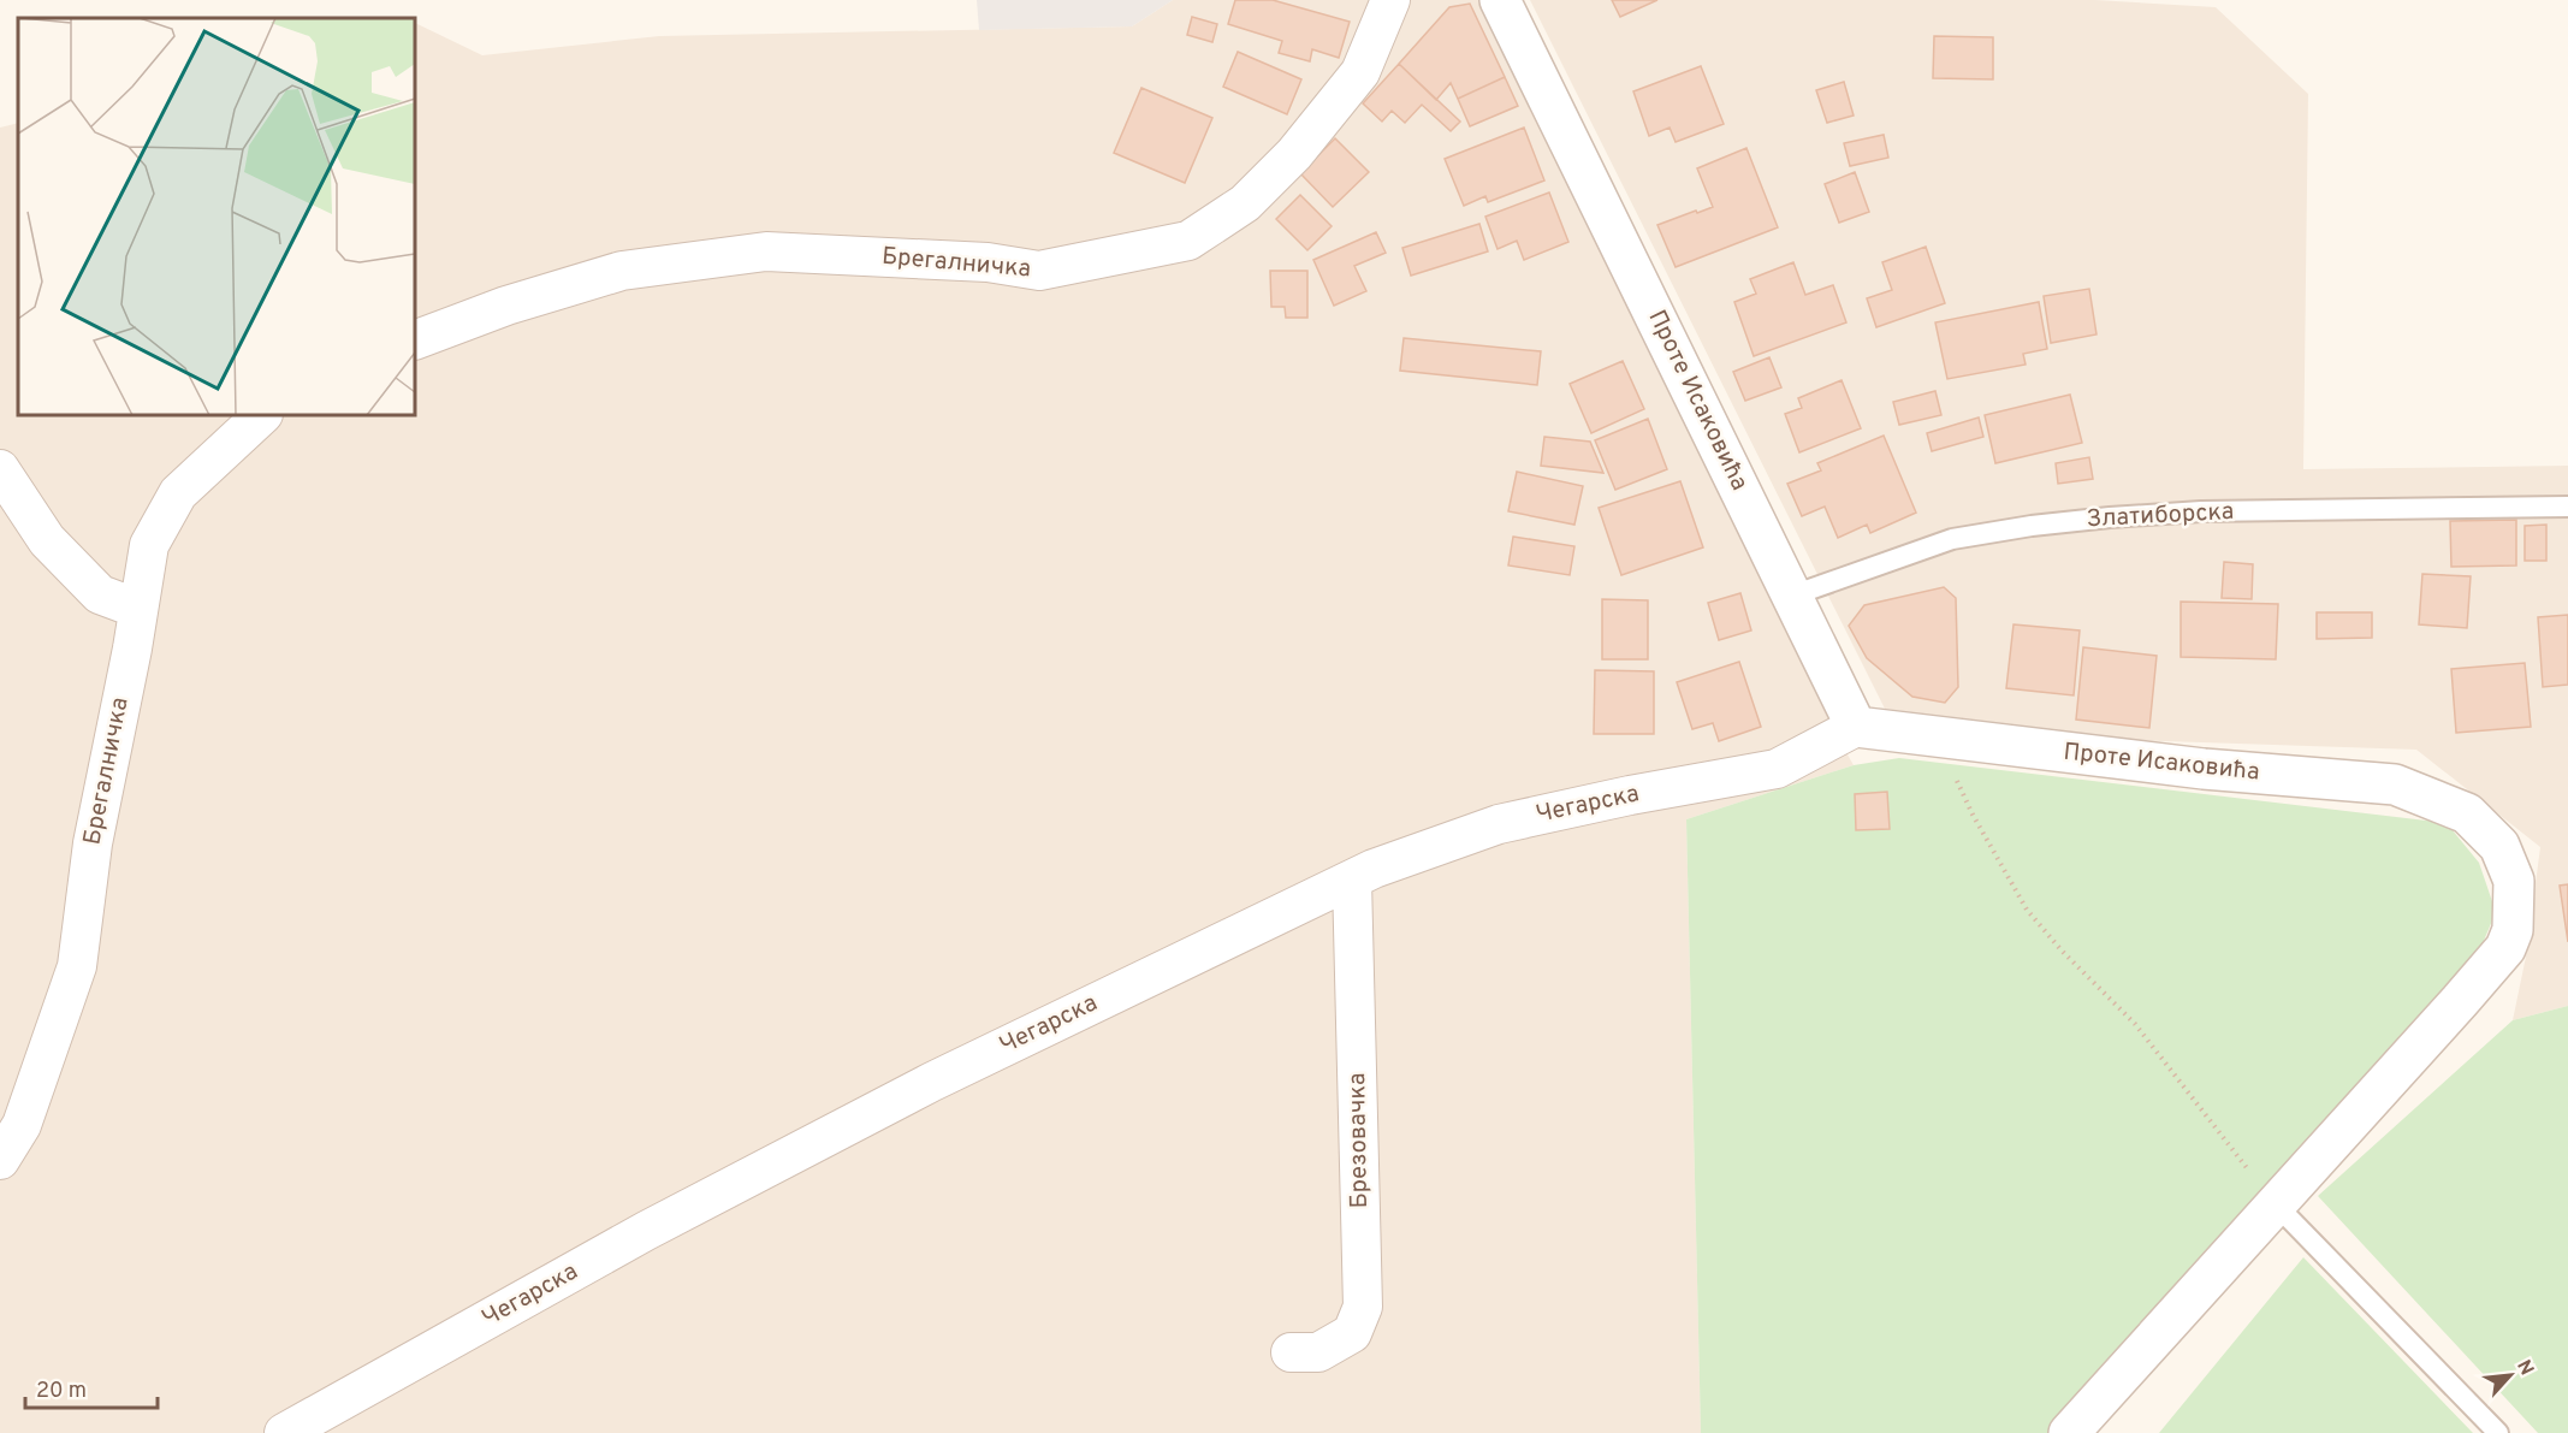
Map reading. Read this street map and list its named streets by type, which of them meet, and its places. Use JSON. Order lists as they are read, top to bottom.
{
  "streets": {
    "street": [
      "Брегалничка",
      "Проте Исаковића",
      "Чегарска",
      "Брезовачка"
    ],
    "lane": ["Златиборска"]
  },
  "crossings": [
    ["Проте Исаковића", "Златиборска"],
    ["Проте Исаковића", "Чегарска"],
    ["Чегарска", "Брезовачка"]
  ],
  "scale_bar": "20 m",
  "north": "top right"
}
